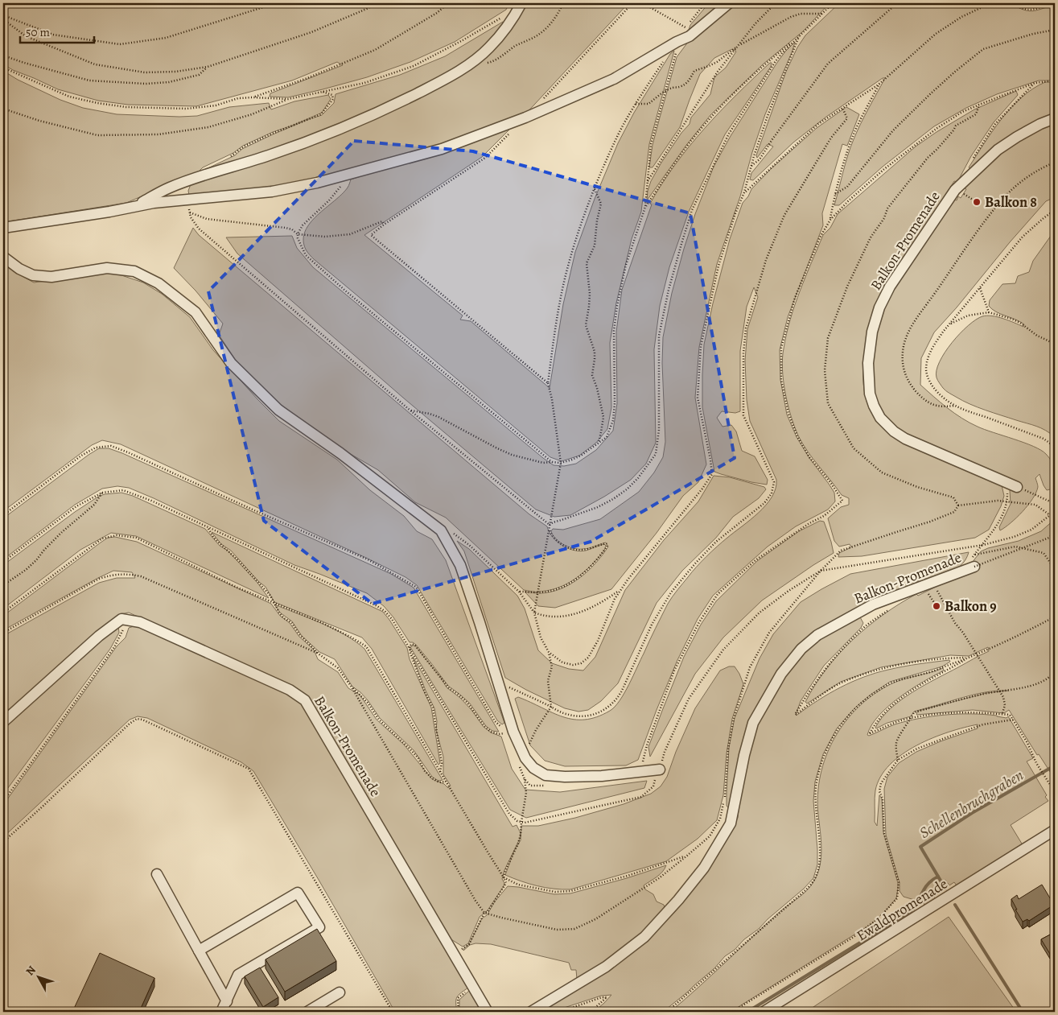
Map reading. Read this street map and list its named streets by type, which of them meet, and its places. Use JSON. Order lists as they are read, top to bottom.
{
  "streets": {
    "lane": ["Balkon-Promenade", "Ewaldpromenade"]
  },
  "water": ["Schellenbruchgraben"],
  "places": ["Balkon 8", "Balkon 9"],
  "scale_bar": "50 m",
  "north": "top left"
}
